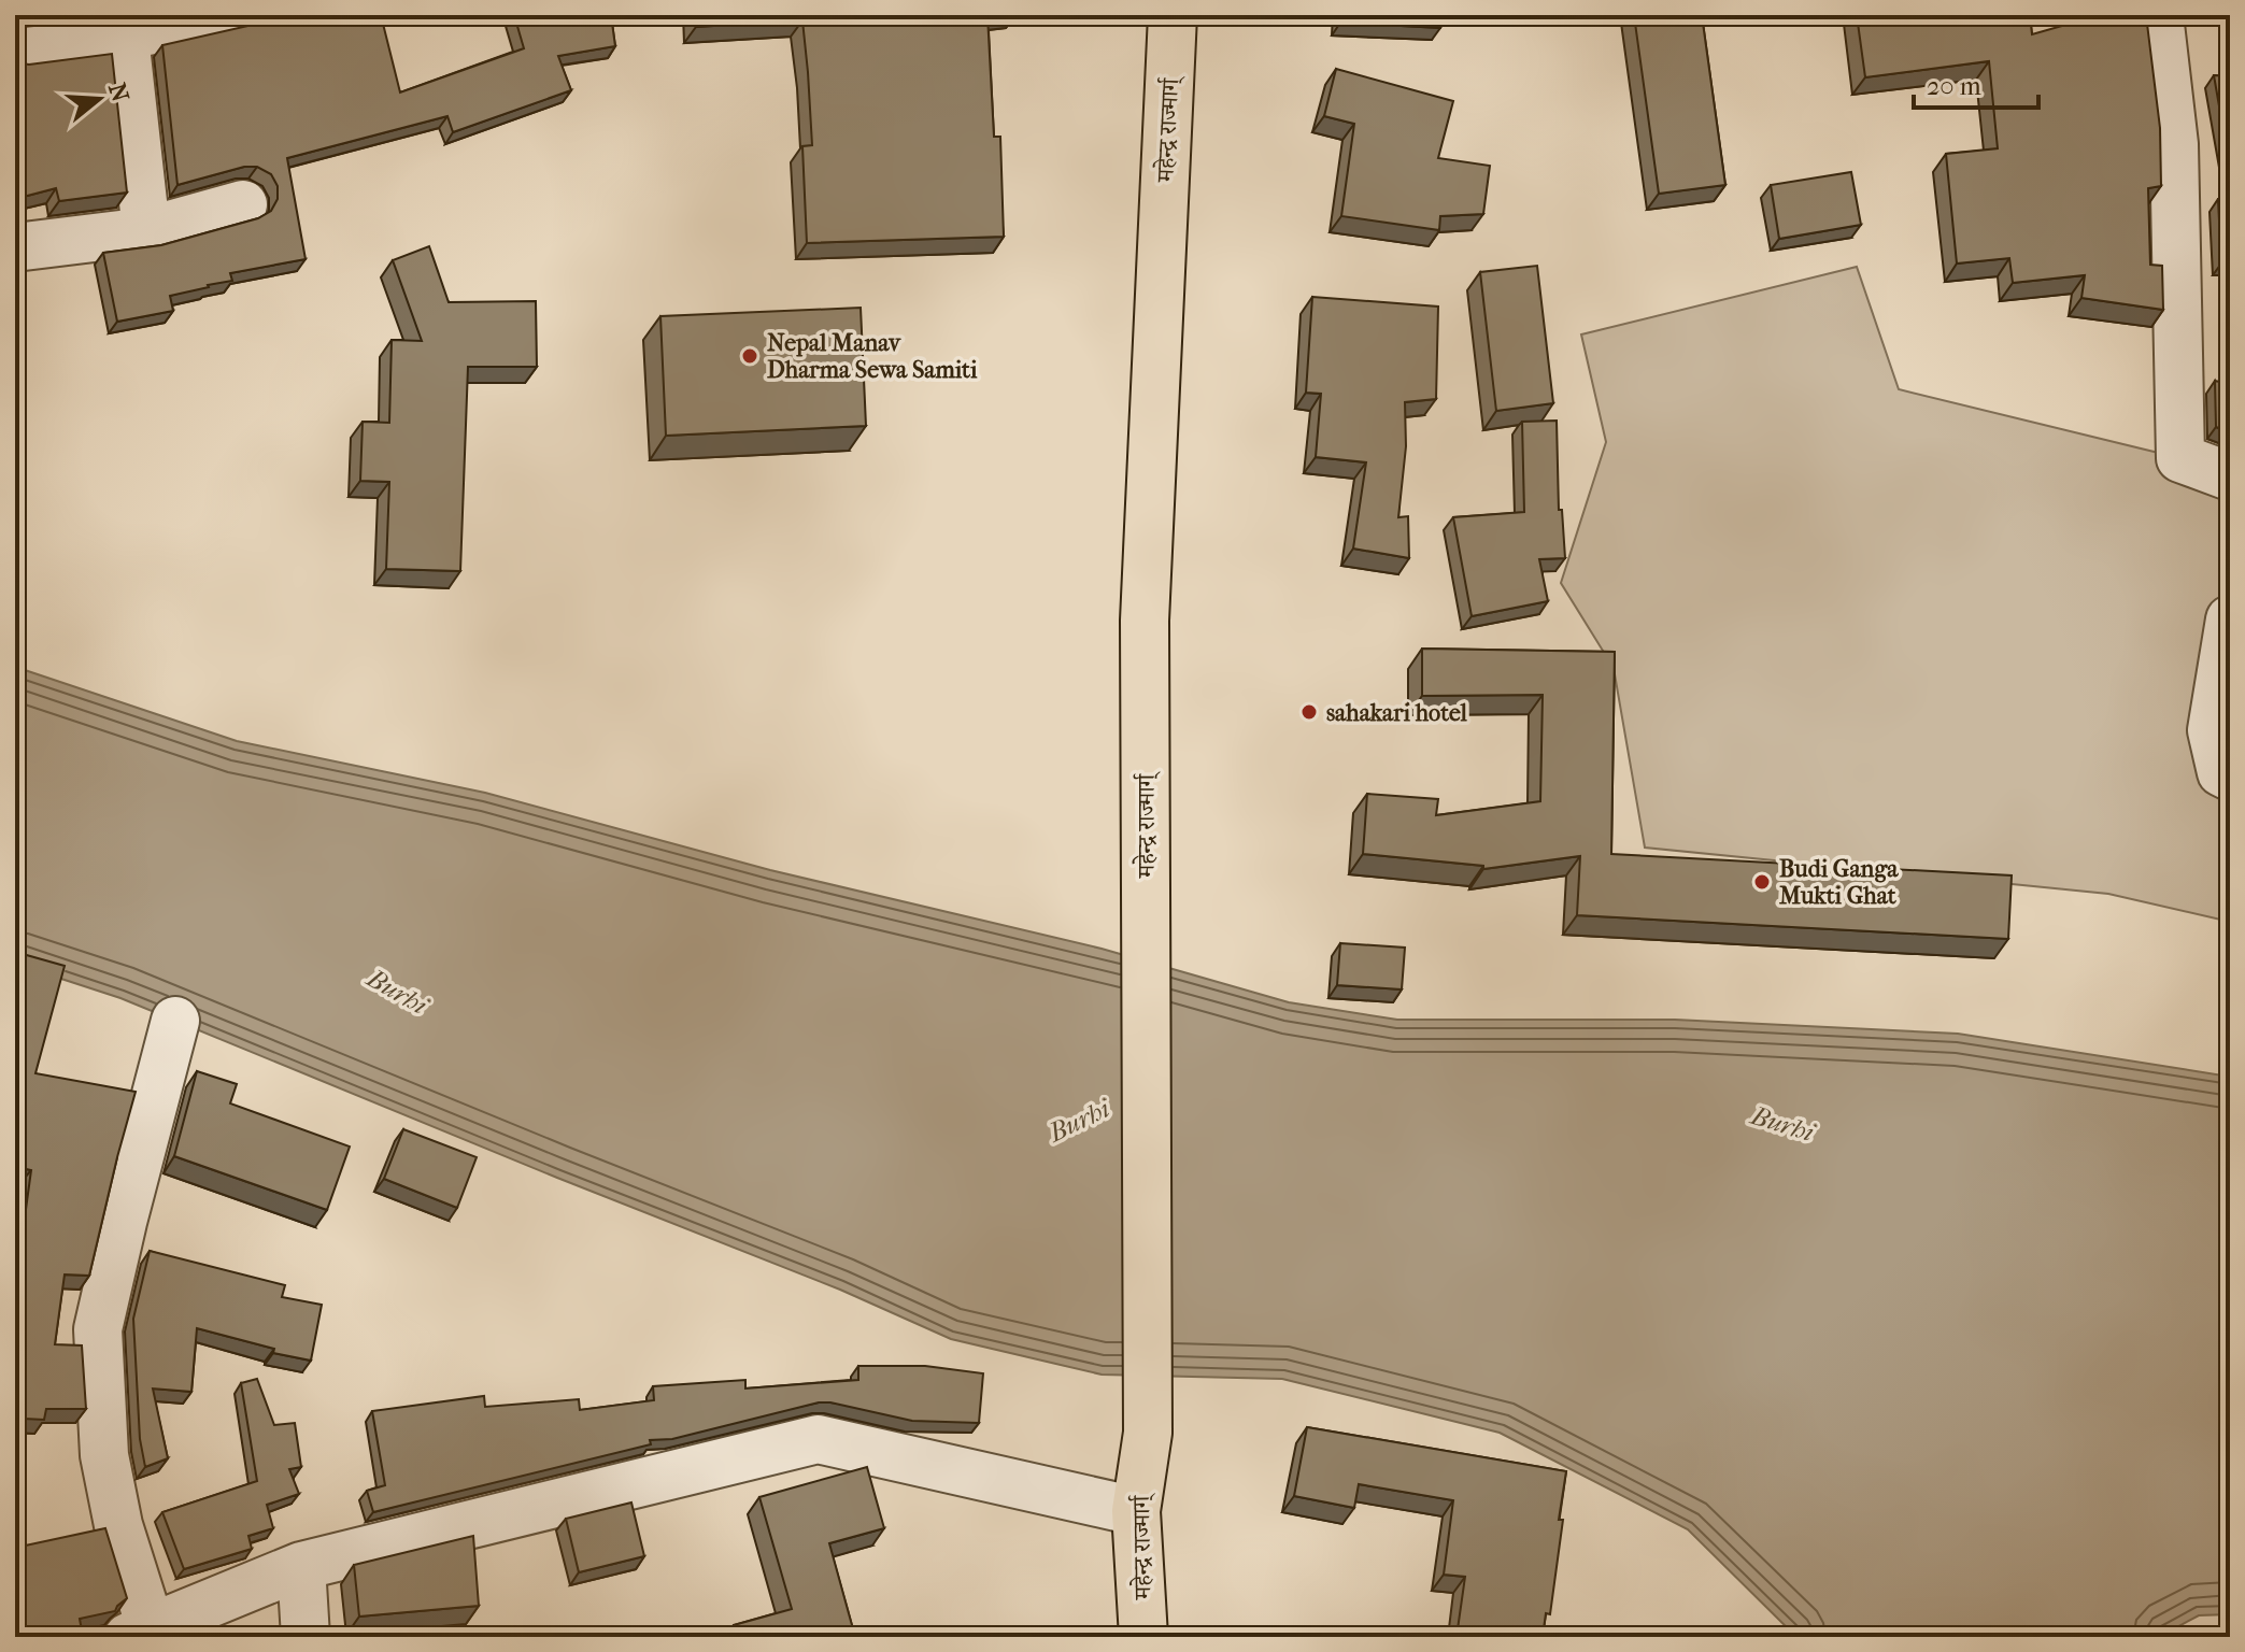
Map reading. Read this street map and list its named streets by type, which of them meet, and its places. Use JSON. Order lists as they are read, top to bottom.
{
  "streets": {
    "highway": ["महेन्द्र राज्मार्ग्"]
  },
  "water": ["Burhi"],
  "places": ["Nepal Manav Dharma Sewa Samiti", "sahakari hotel", "Budi Ganga Mukti Ghat"],
  "scale_bar": "20 m",
  "north": "right"
}
